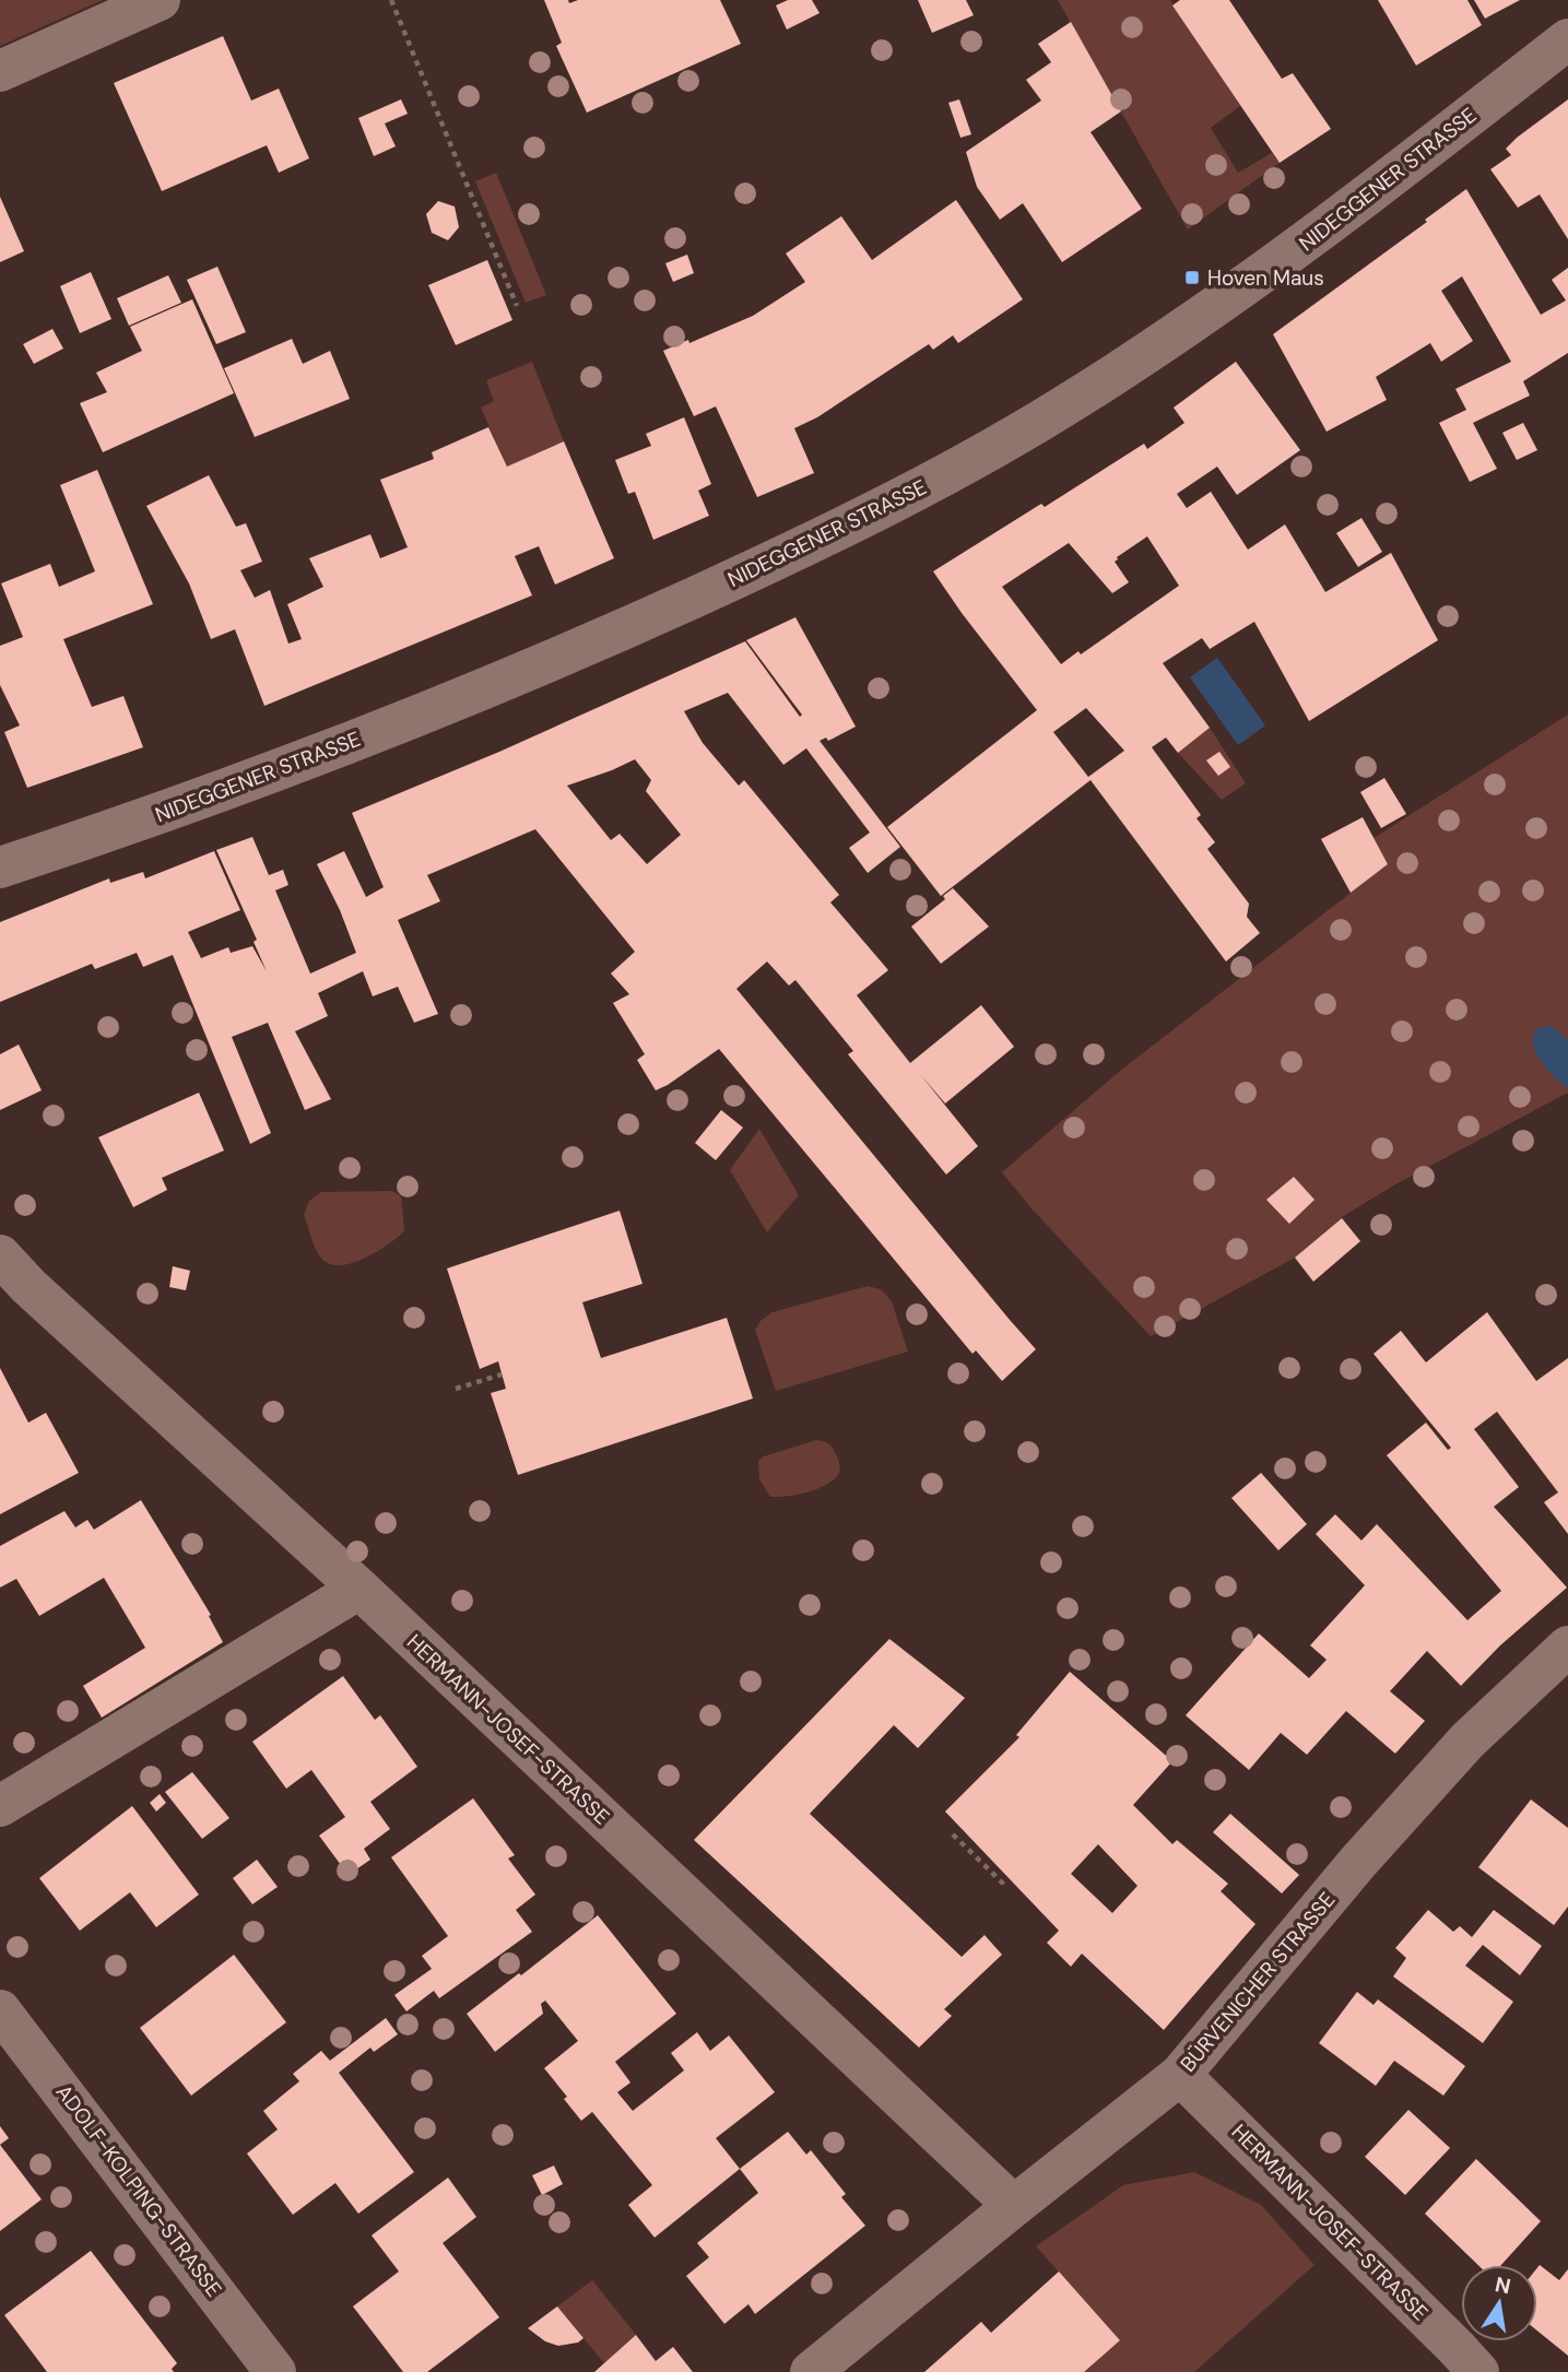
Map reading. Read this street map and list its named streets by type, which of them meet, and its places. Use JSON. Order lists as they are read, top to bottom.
{
  "streets": {
    "street": [
      "NIDEGGENER STRASSE",
      "HERMANN-JOSEF-STRASSE",
      "BÜRVENICHER STRASSE",
      "ADOLF-KOLPING-STRASSE"
    ]
  },
  "crossings": [
    ["HERMANN-JOSEF-STRASSE", "BÜRVENICHER STRASSE"]
  ],
  "places": {
    "transit": ["Hoven Maus"]
  },
  "north": "top"
}
